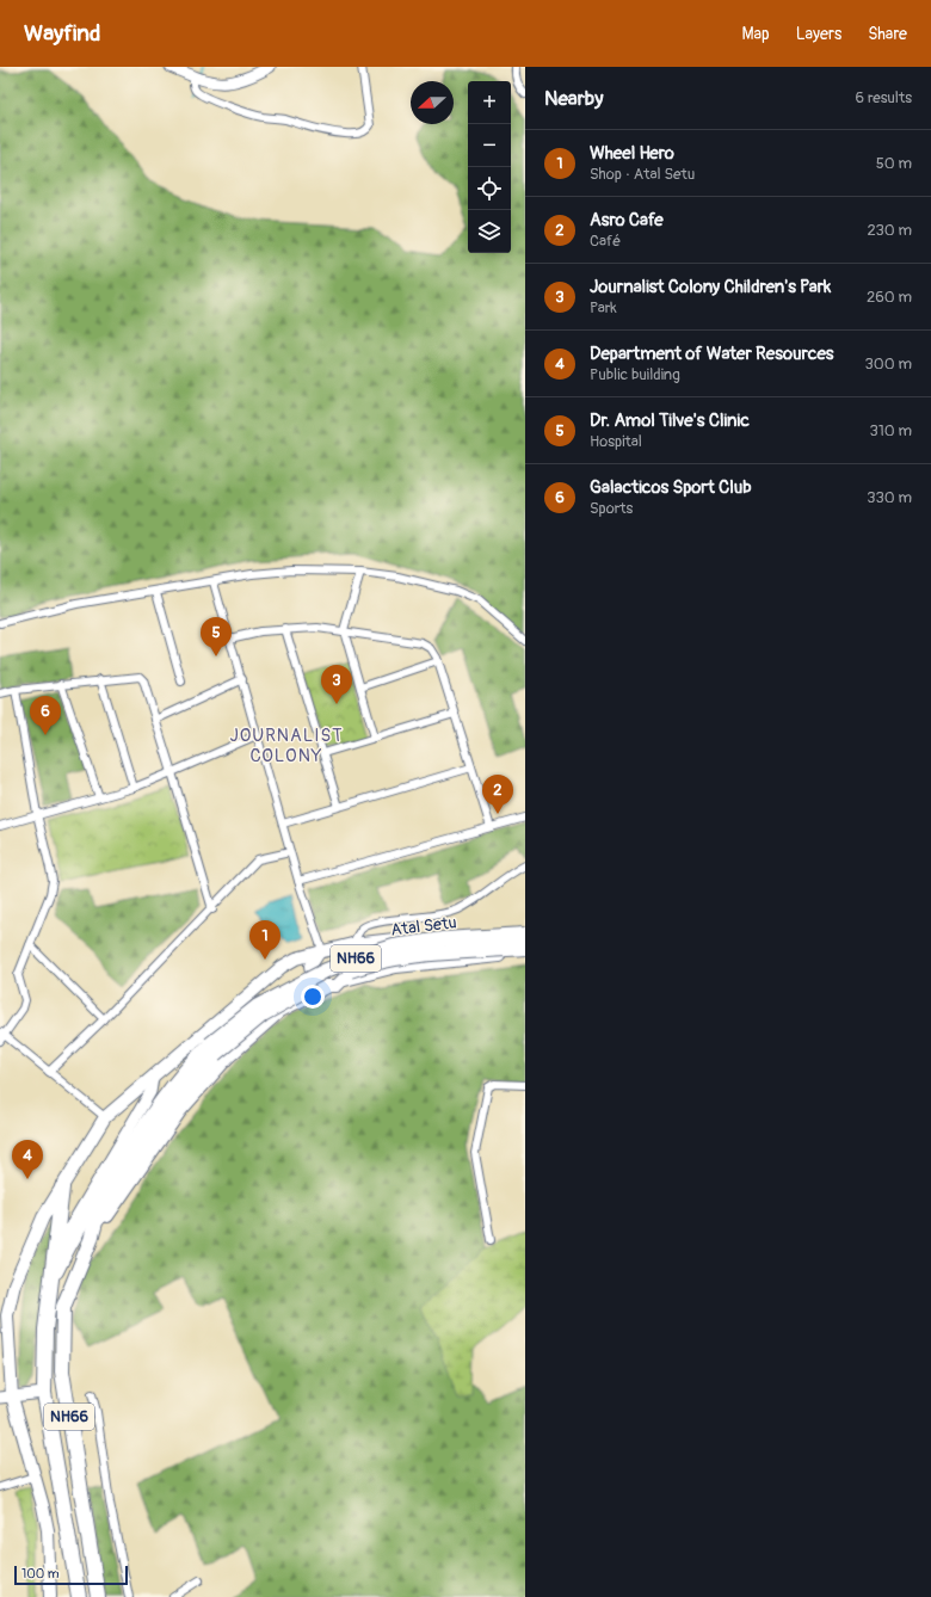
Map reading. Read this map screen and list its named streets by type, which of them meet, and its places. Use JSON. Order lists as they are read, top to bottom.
{
  "streets": {
    "highway": ["Atal Setu", "NH66"]
  },
  "crossings": [
    ["Atal Setu", "NH66"]
  ],
  "districts": ["JOURNALIST COLONY"],
  "scale_bar": "100 m",
  "north": "left",
  "page": {
    "header": "Wayfind",
    "nav": ["Map", "Layers", "Share"],
    "heading": ["Nearby", "6 results"],
    "map_buttons": ["+", "−"],
    "list": [
      {
        "mark": "1",
        "name": "Wheel Hero",
        "note": "Shop · Atal Setu",
        "value": "50 m"
      },
      {
        "mark": "2",
        "name": "Asro Cafe",
        "note": "Café",
        "value": "230 m"
      },
      {
        "mark": "3",
        "name": "Journalist Colony Children's Park",
        "note": "Park",
        "value": "260 m"
      },
      {
        "mark": "4",
        "name": "Department of Water Resources",
        "note": "Public building",
        "value": "300 m"
      },
      {
        "mark": "5",
        "name": "Dr. Amol Tilve's Clinic",
        "note": "Hospital",
        "value": "310 m"
      },
      {
        "mark": "6",
        "name": "Galacticos Sport Club",
        "note": "Sports",
        "value": "330 m"
      }
    ],
    "pins": [
      "5",
      "3",
      "6",
      "2",
      "1",
      "4"
    ],
    "scale": "100 m"
  }
}
